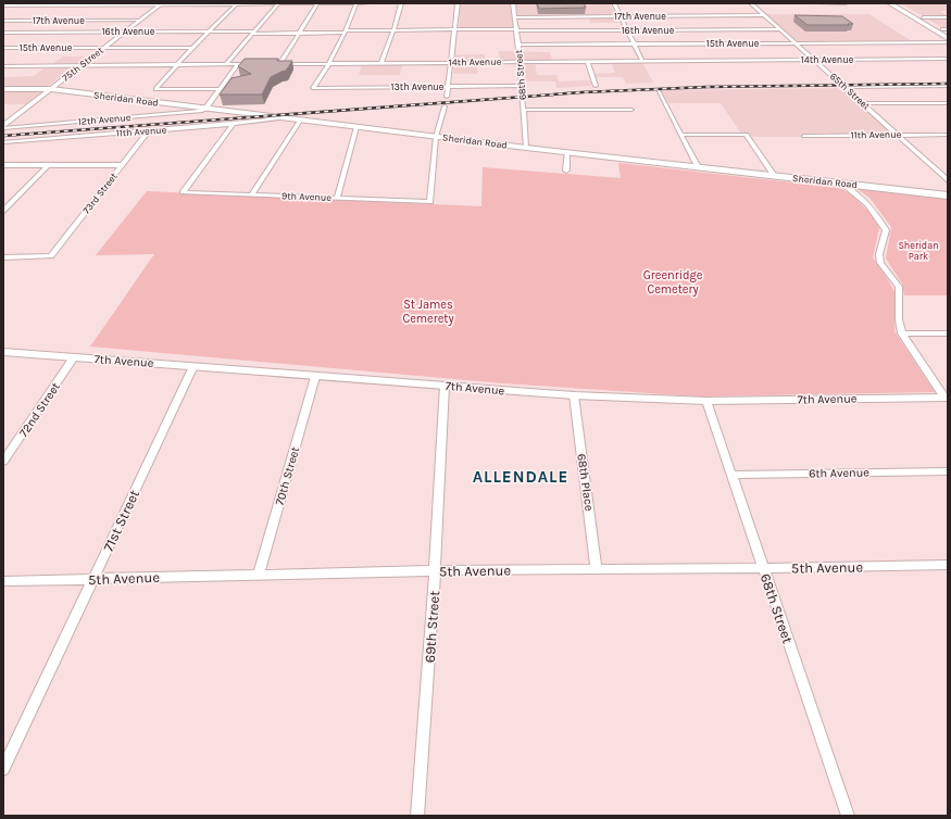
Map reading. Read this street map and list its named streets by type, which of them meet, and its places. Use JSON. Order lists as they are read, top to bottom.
{
  "streets": {
    "main road": ["Sheridan Road"],
    "street": [
      "17th Avenue",
      "16th Avenue",
      "15th Avenue",
      "14th Avenue",
      "75th Street",
      "68th Street",
      "13th Avenue",
      "65th Street",
      "12th Avenue",
      "11th Avenue",
      "73rd Street",
      "9th Avenue",
      "7th Avenue",
      "72nd Street",
      "6th Avenue",
      "70th Street",
      "68th Place",
      "71st Street",
      "5th Avenue",
      "69th Street"
    ]
  },
  "crossings": [
    ["17th Avenue", "75th Street"],
    ["17th Avenue", "68th Street"],
    ["17th Avenue", "65th Street"],
    ["16th Avenue", "75th Street"],
    ["16th Avenue", "68th Street"],
    ["16th Avenue", "65th Street"],
    ["15th Avenue", "75th Street"],
    ["15th Avenue", "68th Street"],
    ["15th Avenue", "65th Street"],
    ["14th Avenue", "68th Street"],
    ["14th Avenue", "13th Avenue"],
    ["14th Avenue", "65th Street"],
    ["75th Street", "Sheridan Road"],
    ["75th Street", "12th Avenue"],
    ["68th Street", "13th Avenue"],
    ["68th Street", "Sheridan Road"],
    ["68th Street", "7th Avenue"],
    ["68th Street", "6th Avenue"],
    ["68th Street", "5th Avenue"],
    ["65th Street", "11th Avenue"],
    ["Sheridan Road", "12th Avenue"],
    ["Sheridan Road", "11th Avenue"],
    ["Sheridan Road", "9th Avenue"],
    ["11th Avenue", "73rd Street"],
    ["11th Avenue", "9th Avenue"],
    ["7th Avenue", "72nd Street"],
    ["7th Avenue", "70th Street"],
    ["7th Avenue", "68th Place"],
    ["7th Avenue", "71st Street"],
    ["7th Avenue", "69th Street"],
    ["70th Street", "5th Avenue"],
    ["68th Place", "5th Avenue"],
    ["71st Street", "5th Avenue"],
    ["5th Avenue", "69th Street"]
  ],
  "districts": ["ALLENDALE"],
  "parks": ["Sheridan Park", "Greenridge Cemetery", "St James Cemerety"]
}
